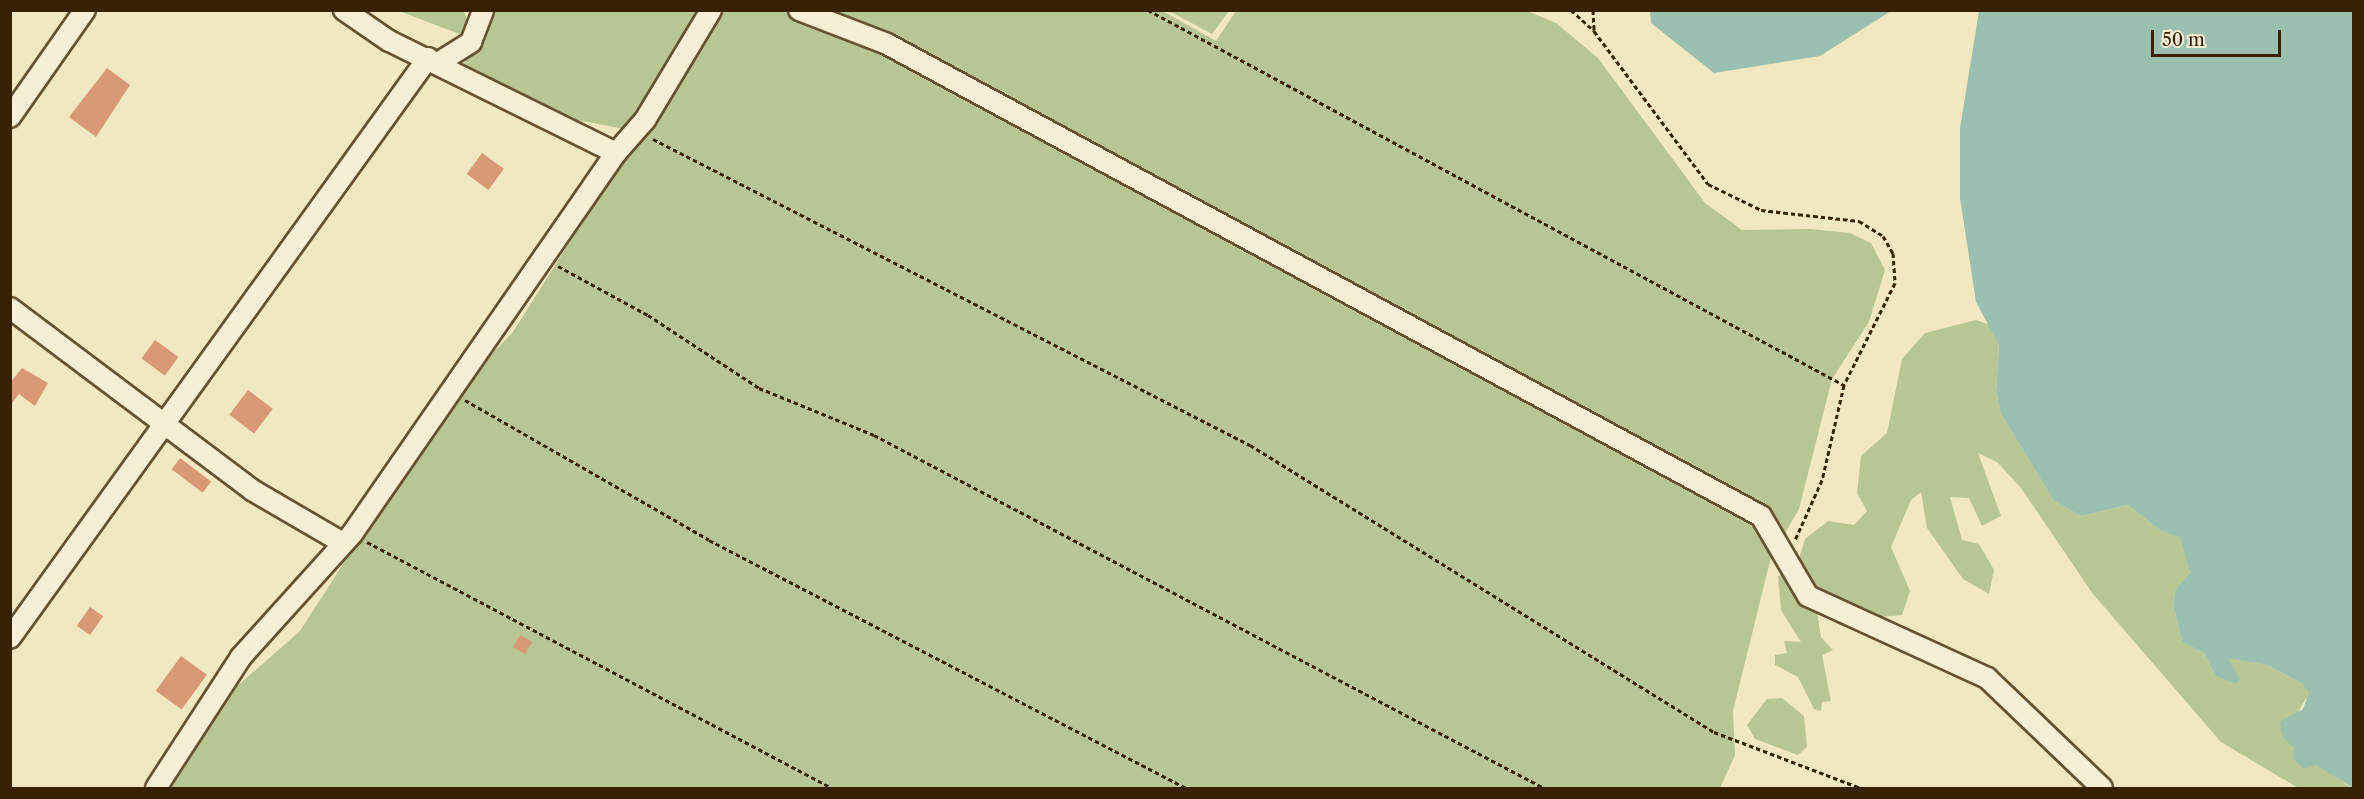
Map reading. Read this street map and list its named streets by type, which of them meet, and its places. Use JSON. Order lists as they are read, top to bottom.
{
  "scale_bar": "50 m"
}
